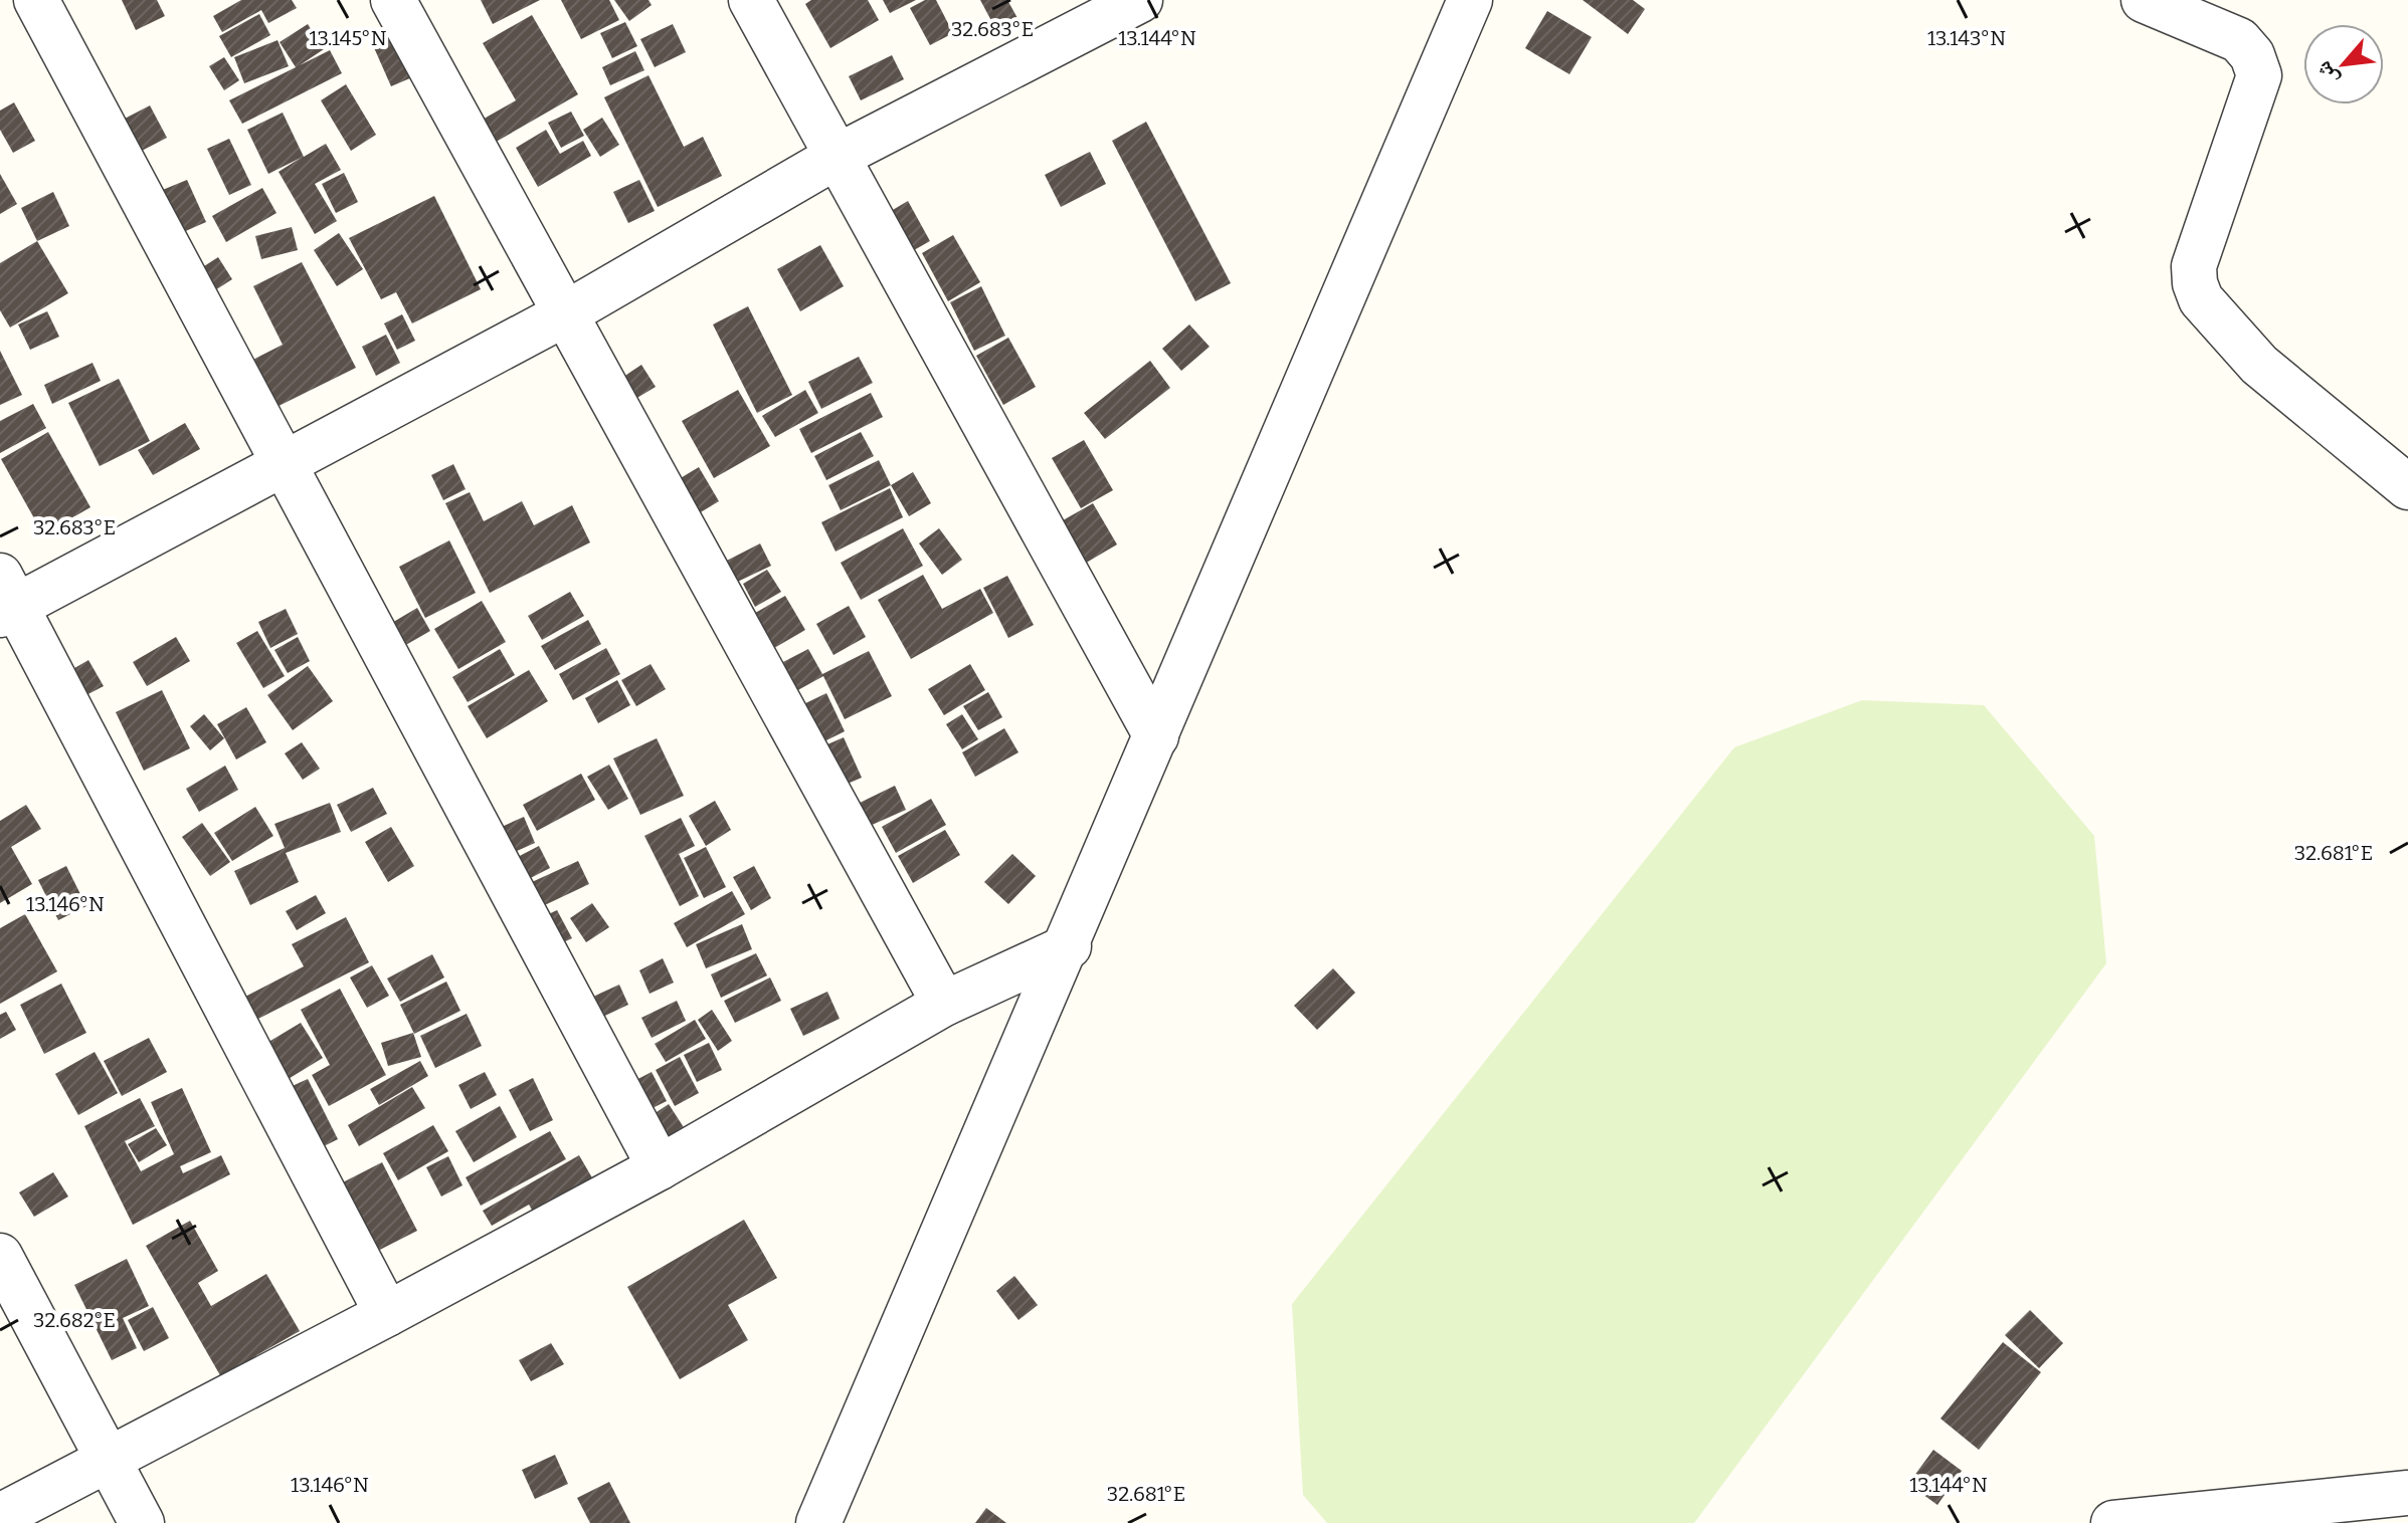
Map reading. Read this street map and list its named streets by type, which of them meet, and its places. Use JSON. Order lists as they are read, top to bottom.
{
  "north": "bottom left",
  "coordinates": [
    "32.683°E",
    "13.145°N",
    "13.144°N",
    "13.143°N",
    "32.681°E",
    "13.146°N",
    "32.682°E"
  ]
}
